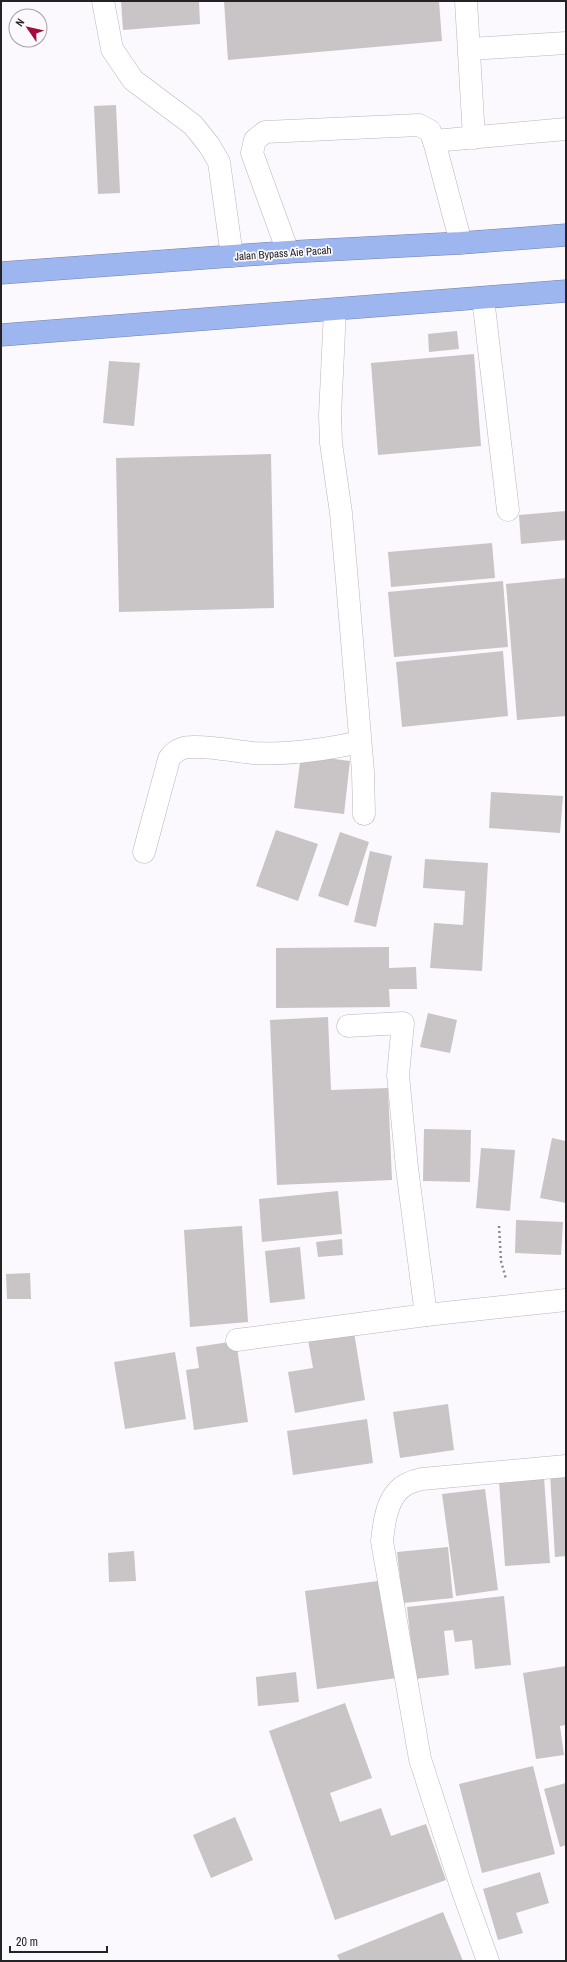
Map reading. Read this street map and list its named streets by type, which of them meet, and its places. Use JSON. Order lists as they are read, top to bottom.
{
  "streets": {
    "highway": ["Jalan Bypass Aie Pacah"]
  },
  "scale_bar": "20 m",
  "north": "top left"
}
